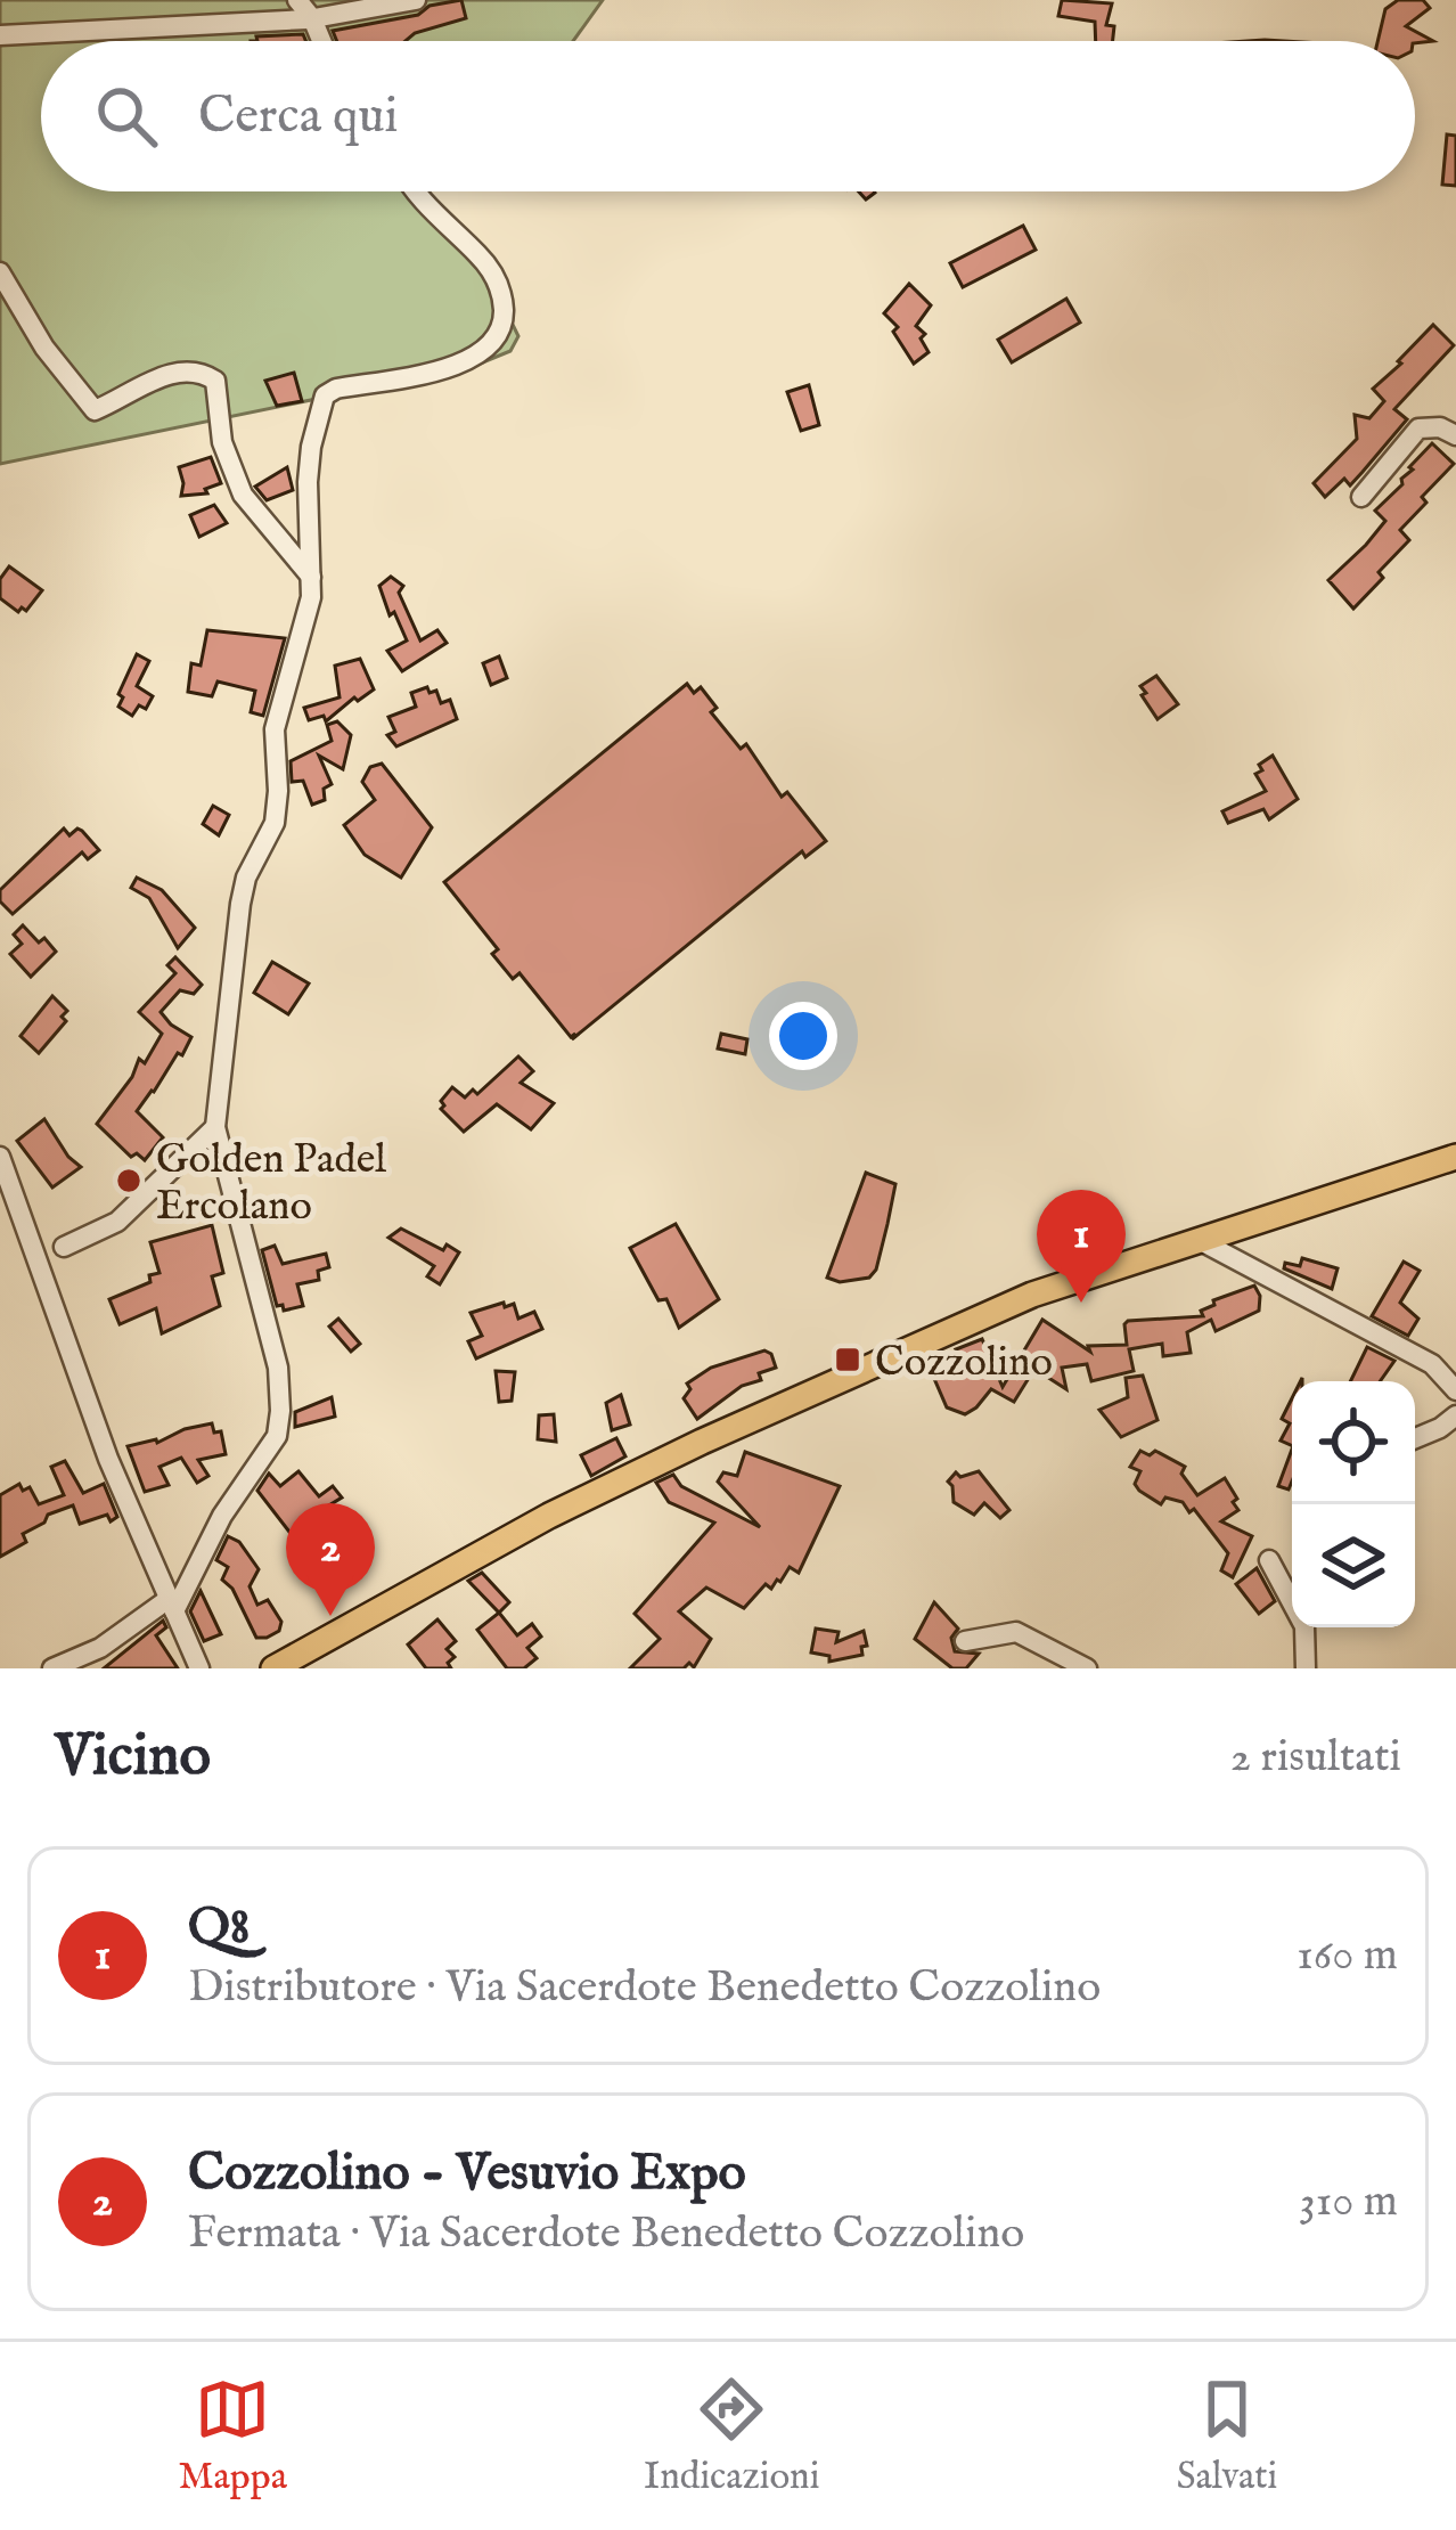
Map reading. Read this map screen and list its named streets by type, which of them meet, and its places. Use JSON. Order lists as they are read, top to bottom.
{
  "places": {
    "other": ["Golden Padel Ercolano"],
    "transit": ["Cozzolino"]
  },
  "page": {
    "search": "Cerca qui",
    "pins": ["1", "2"],
    "heading": ["Vicino", "2 risultati"],
    "list": [
      {
        "mark": "1",
        "name": "Q8",
        "note": "Distributore · Via Sacerdote Benedetto Cozzolino",
        "value": "160 m"
      },
      {
        "mark": "2",
        "name": "Cozzolino - Vesuvio Expo",
        "note": "Fermata · Via Sacerdote Benedetto Cozzolino",
        "value": "310 m"
      }
    ],
    "nav": ["Mappa", "Indicazioni", "Salvati"]
  }
}
